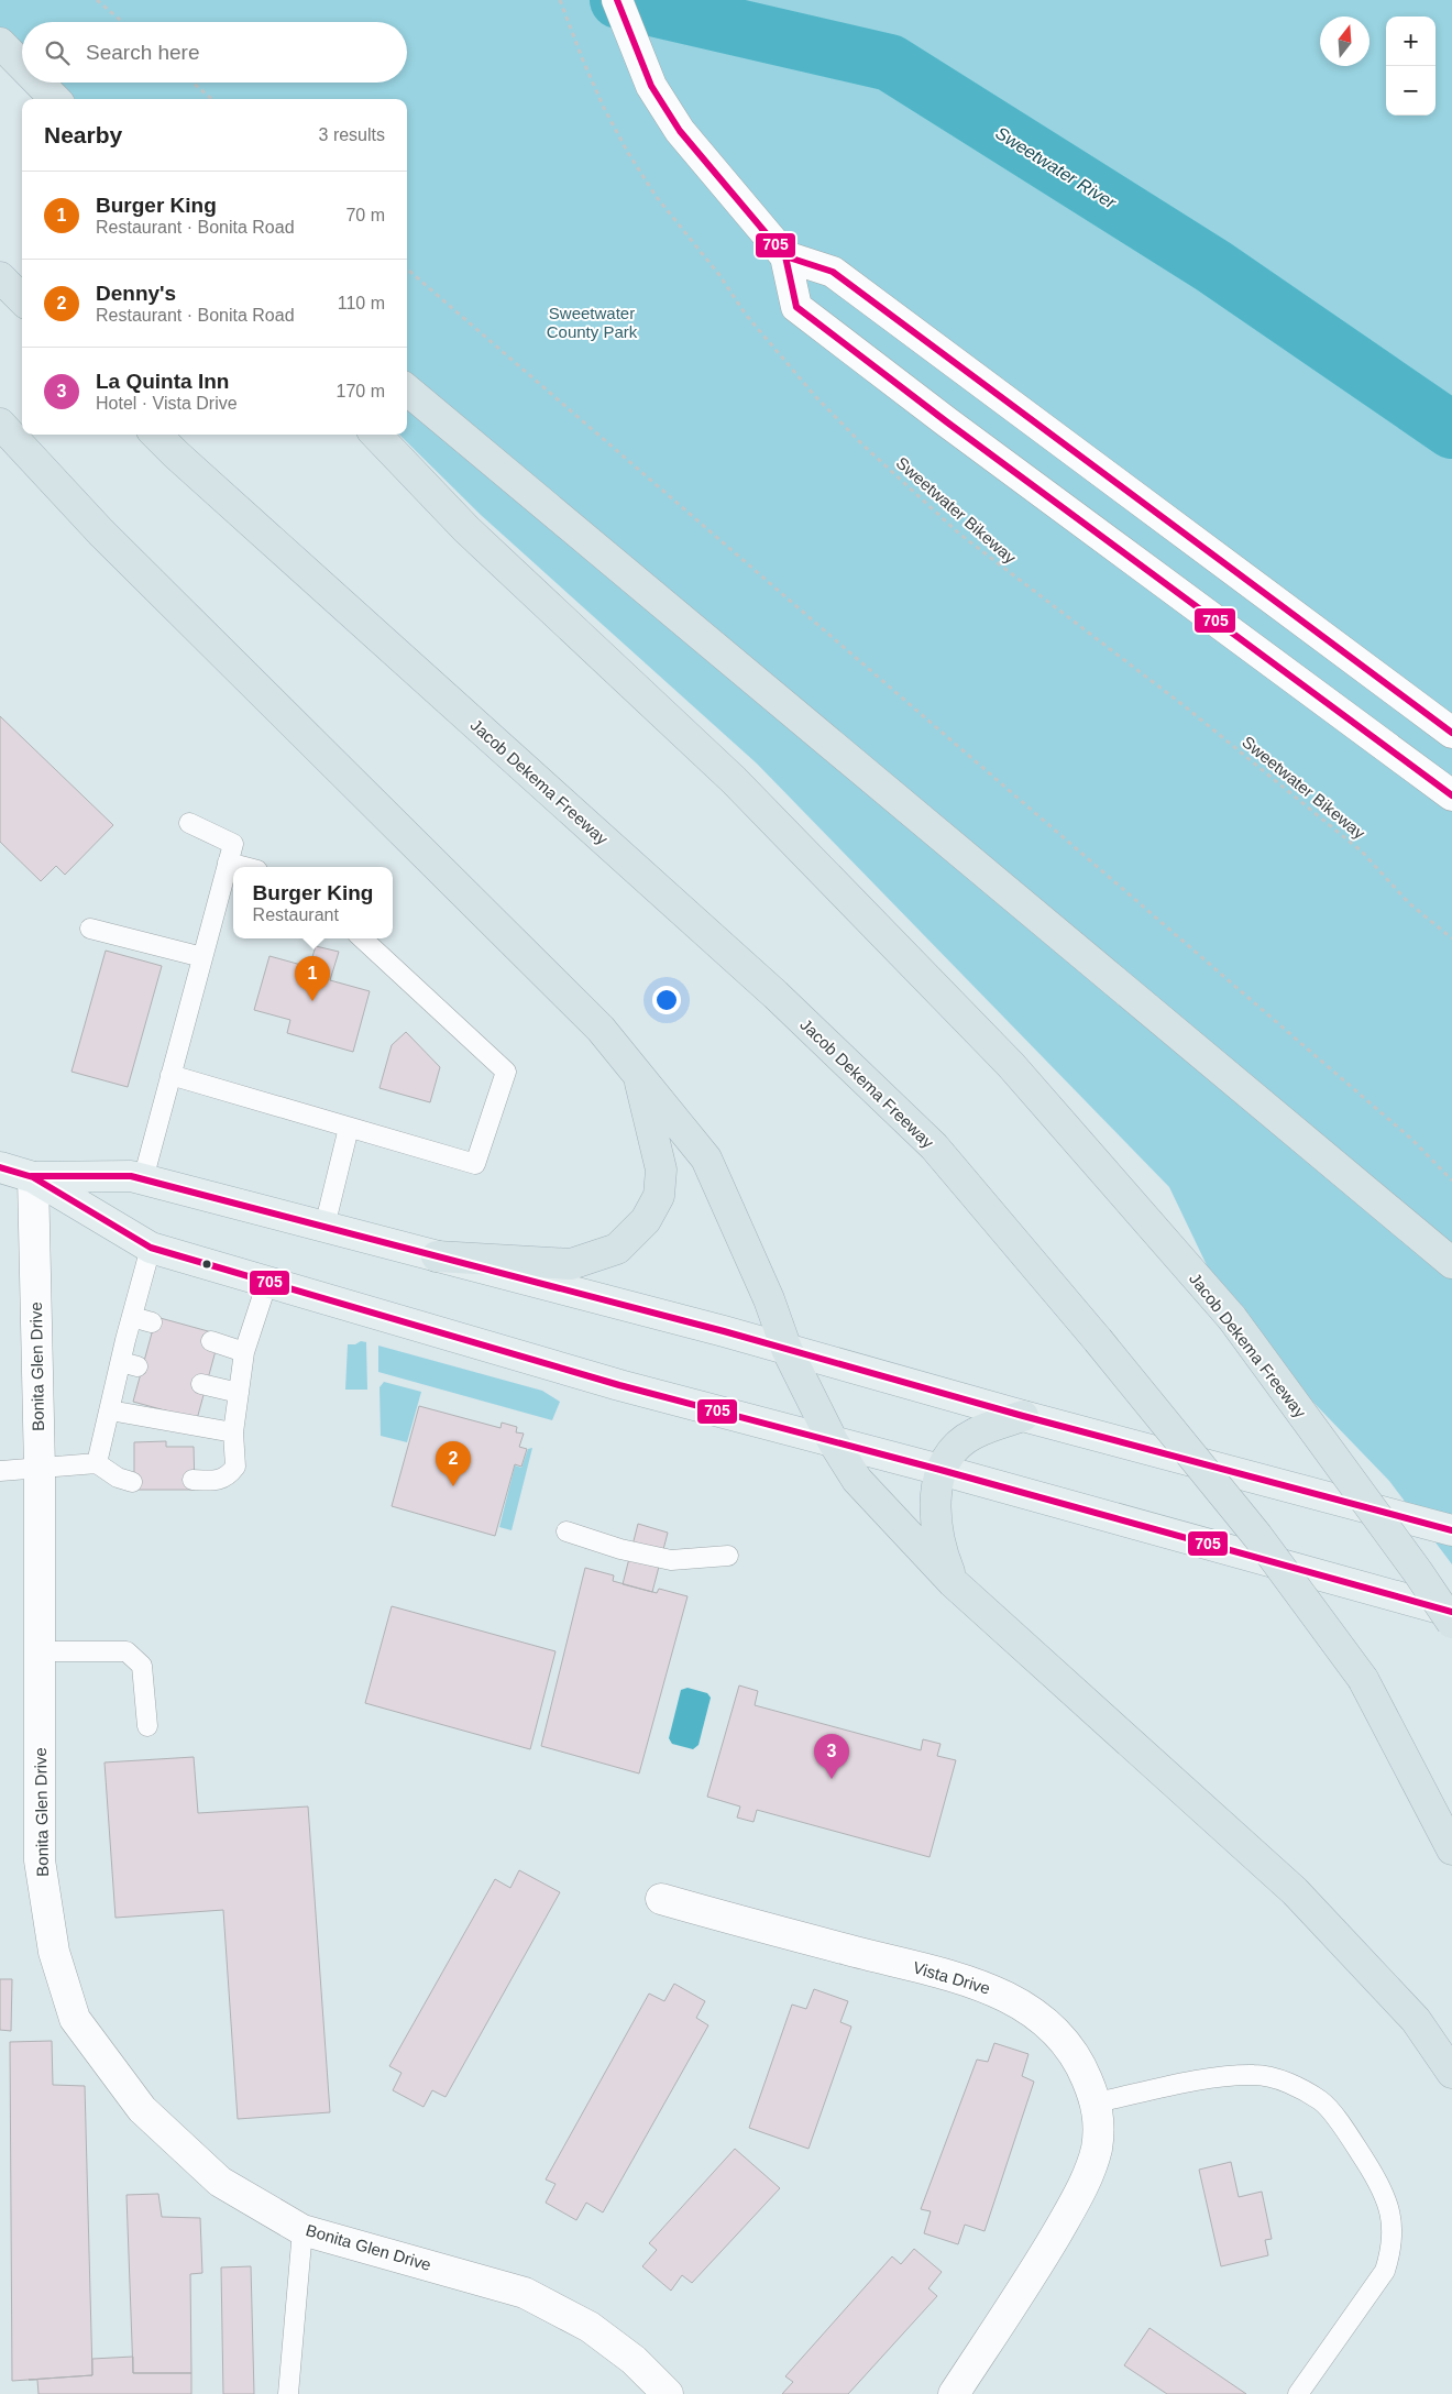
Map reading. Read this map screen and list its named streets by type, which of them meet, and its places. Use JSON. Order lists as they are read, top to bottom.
{
  "streets": {
    "highway": ["Jacob Dekema Freeway"],
    "street": ["Bonita Glen Drive", "Vista Drive"],
    "path": ["Sweetwater Bikeway"]
  },
  "water": ["Sweetwater River"],
  "parks": ["Sweetwater County Park"],
  "lines": ["transit line 705"],
  "north": "top",
  "page": {
    "map_buttons": ["+", "−"],
    "search": "Search here",
    "heading": ["Nearby", "3 results"],
    "list": [
      {
        "mark": "1",
        "name": "Burger King",
        "note": "Restaurant · Bonita Road",
        "value": "70 m"
      },
      {
        "mark": "2",
        "name": "Denny's",
        "note": "Restaurant · Bonita Road",
        "value": "110 m"
      },
      {
        "mark": "3",
        "name": "La Quinta Inn",
        "note": "Hotel · Vista Drive",
        "value": "170 m"
      }
    ],
    "popup": ["Burger King", "Restaurant"],
    "pins": ["1", "2", "3"]
  }
}
